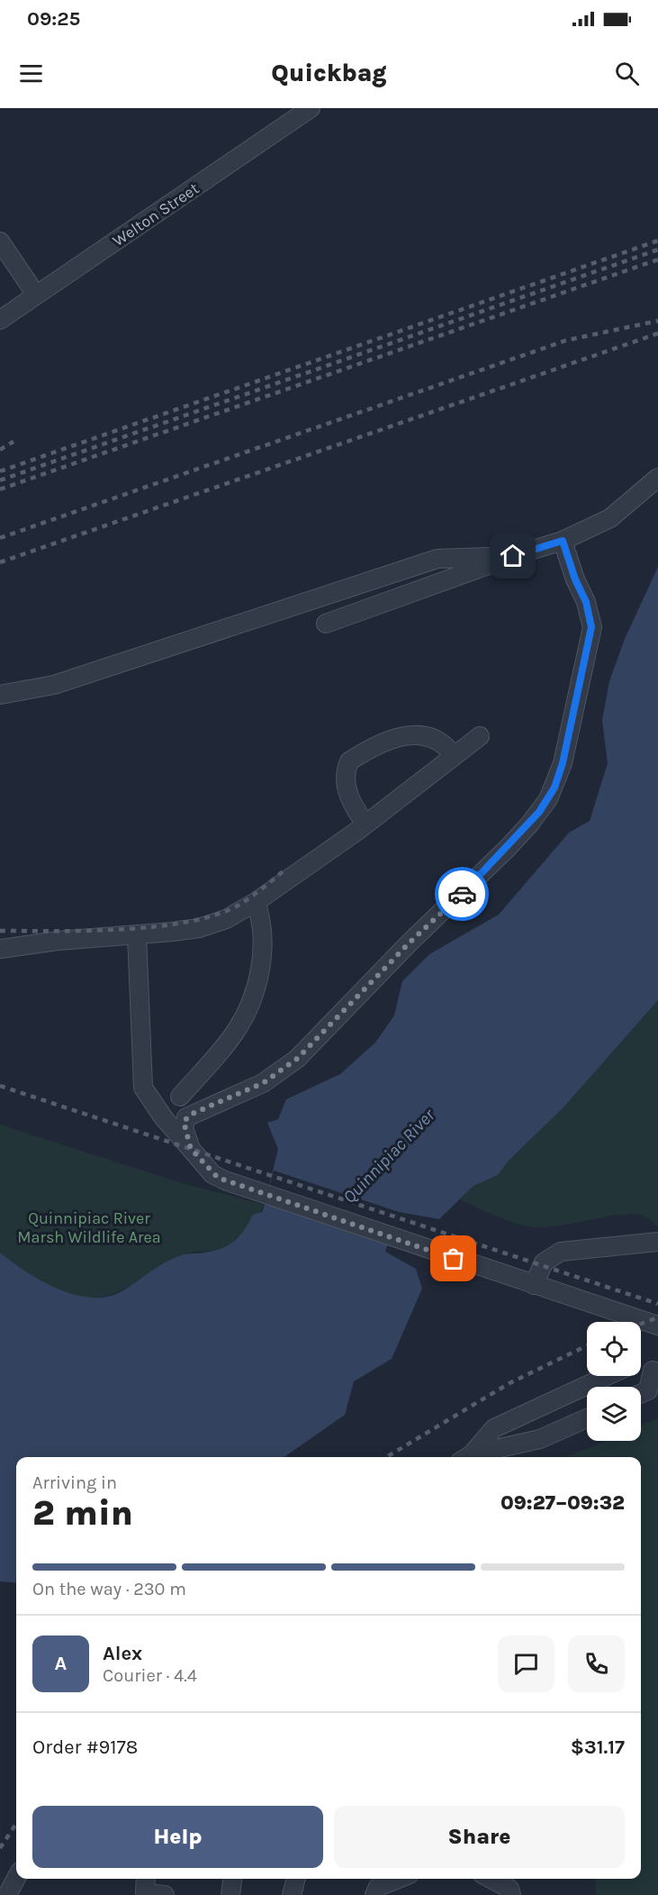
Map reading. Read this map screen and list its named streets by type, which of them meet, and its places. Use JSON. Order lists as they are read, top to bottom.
{
  "streets": {
    "street": ["Welton Street"]
  },
  "water": ["Quinnipiac River"],
  "parks": ["Quinnipiac River Marsh Wildlife Area"],
  "page": {
    "status": "09:25",
    "header": "Quickbag",
    "heading": ["2 min", "Arriving in", "09:27–09:32"],
    "panel": [
      "Alex",
      "Courier · 4.4",
      "Order #9178",
      "$31.17"
    ],
    "bar": "On the way · 230 m",
    "round": "A",
    "buttons": ["Help", "Share"]
  }
}
